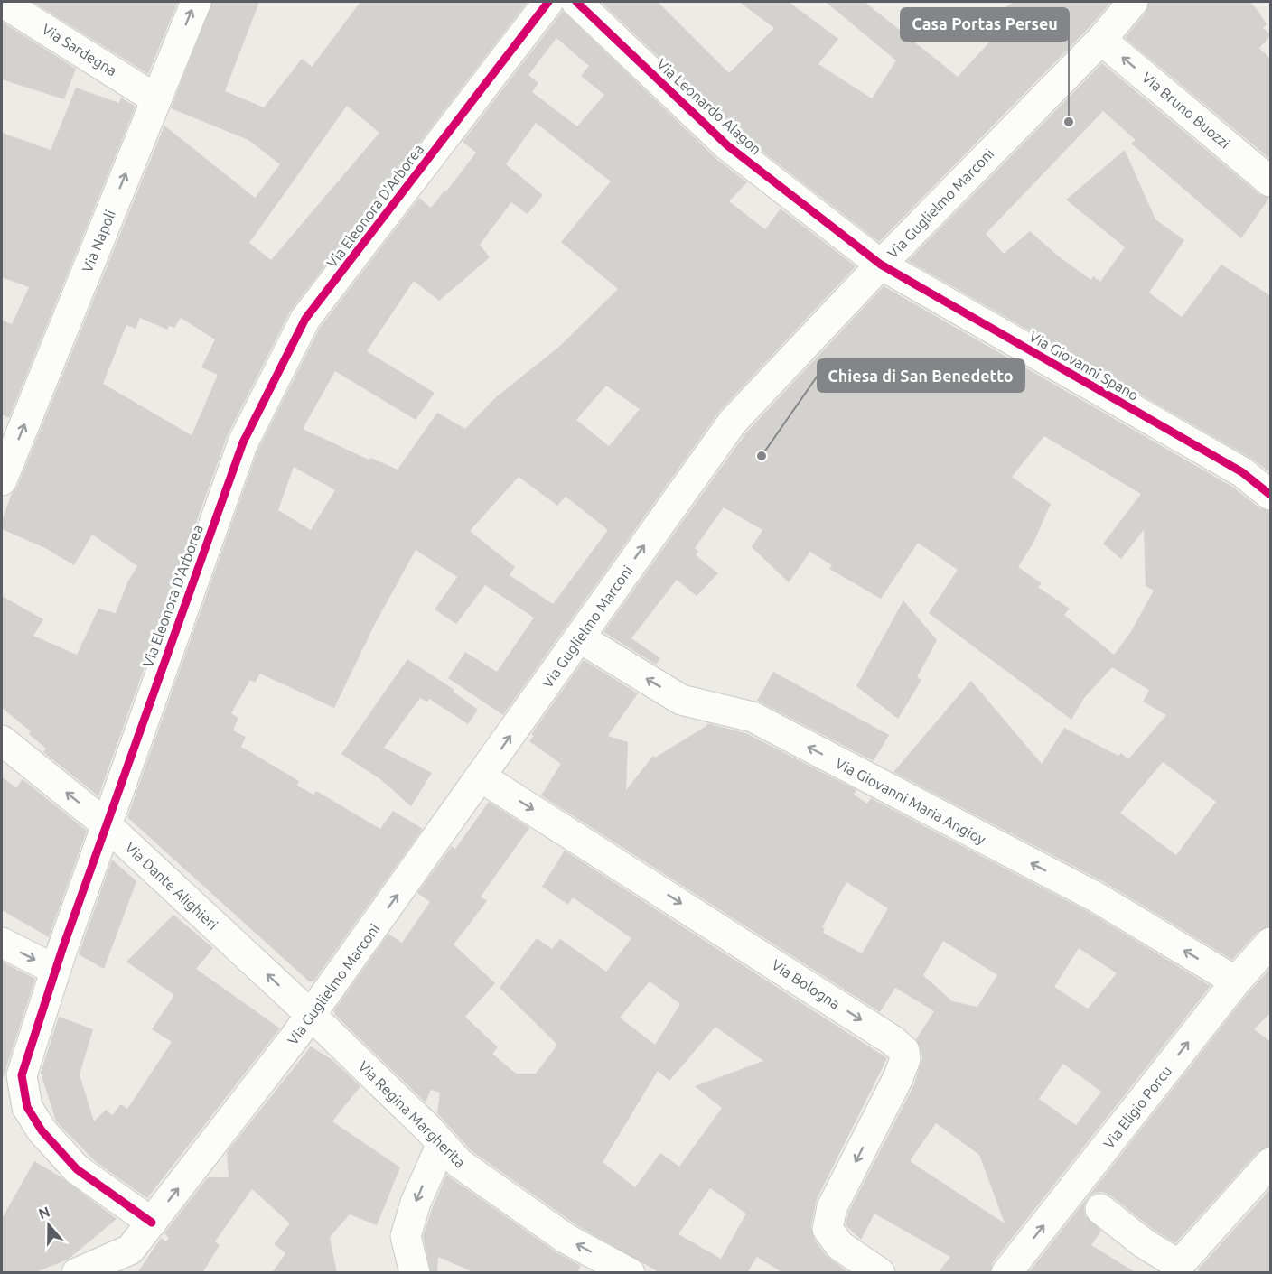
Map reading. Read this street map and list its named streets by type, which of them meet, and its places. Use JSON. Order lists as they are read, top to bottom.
{
  "streets": {
    "street": [
      "Via Sardegna",
      "Via Leonardo Alagon",
      "Via Bruno Buozzi",
      "Via Guglielmo Marconi",
      "Via Eleonora D'Arborea",
      "Via Napoli",
      "Via Giovanni Spano",
      "Via Giovanni Maria Angioy",
      "Via Dante Alighieri",
      "Via Bologna",
      "Via Eligio Porcu",
      "Via Regina Margherita"
    ]
  },
  "crossings": [
    ["Via Sardegna", "Via Napoli"],
    ["Via Leonardo Alagon", "Via Guglielmo Marconi"],
    ["Via Leonardo Alagon", "Via Giovanni Spano"],
    ["Via Bruno Buozzi", "Via Guglielmo Marconi"],
    ["Via Guglielmo Marconi", "Via Eleonora D'Arborea"],
    ["Via Guglielmo Marconi", "Via Giovanni Spano"],
    ["Via Guglielmo Marconi", "Via Giovanni Maria Angioy"],
    ["Via Guglielmo Marconi", "Via Dante Alighieri"],
    ["Via Guglielmo Marconi", "Via Bologna"],
    ["Via Guglielmo Marconi", "Via Regina Margherita"],
    ["Via Eleonora D'Arborea", "Via Dante Alighieri"],
    ["Via Giovanni Maria Angioy", "Via Eligio Porcu"],
    ["Via Dante Alighieri", "Via Regina Margherita"]
  ],
  "one_way": [
    "Via Bruno Buozzi",
    "Via Guglielmo Marconi",
    "Via Napoli",
    "Via Giovanni Maria Angioy",
    "Via Dante Alighieri",
    "Via Bologna",
    "Via Eligio Porcu",
    "Via Regina Margherita"
  ],
  "places": ["Casa Portas Perseu", "Chiesa di San Benedetto"],
  "north": "top"
}
